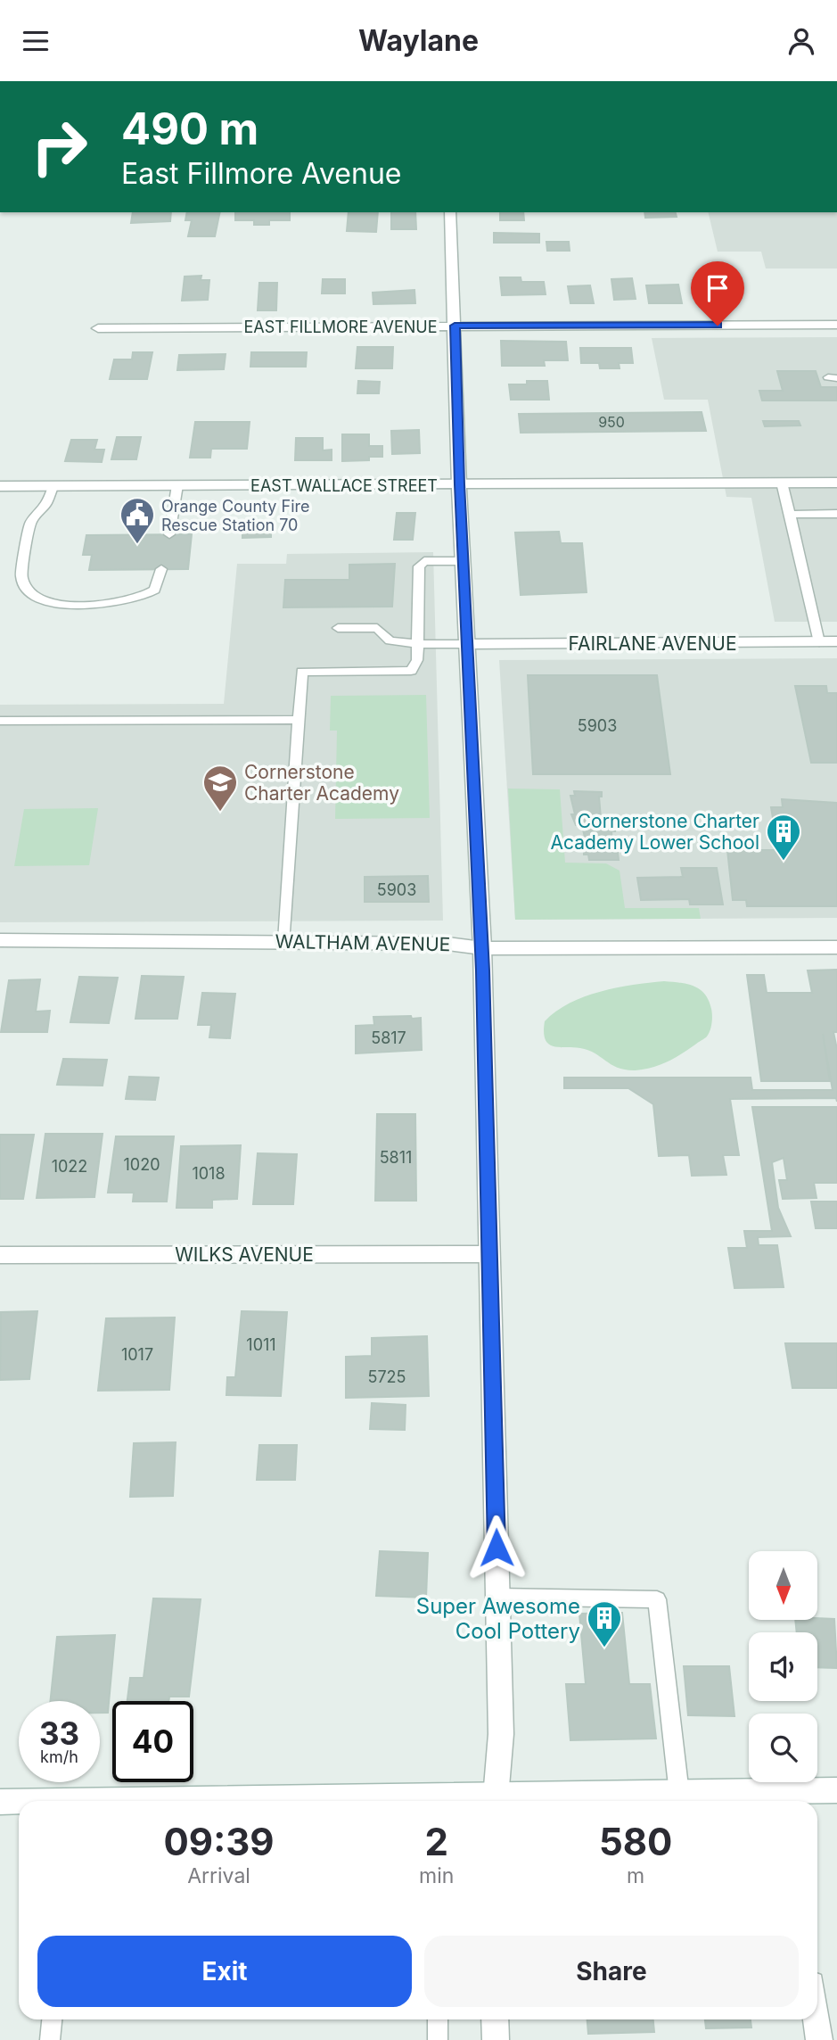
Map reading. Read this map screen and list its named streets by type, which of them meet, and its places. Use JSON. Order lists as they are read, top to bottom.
{
  "streets": {
    "street": [
      "EAST FILLMORE AVENUE",
      "EAST WALLACE STREET",
      "FAIRLANE AVENUE",
      "WALTHAM AVENUE",
      "WILKS AVENUE"
    ]
  },
  "places": {
    "public building": ["Orange County Fire Rescue Station 70"],
    "school or university": ["Cornerstone Charter Academy"],
    "building": ["Cornerstone Charter Academy Lower School", "Super Awesome Cool Pottery"]
  },
  "house_numbers": [
    "950",
    "5903",
    "5903",
    "5817",
    "5811",
    "1020",
    "1022",
    "1018",
    "1011",
    "1017",
    "5725"
  ],
  "north": "bottom",
  "page": {
    "header": "Waylane",
    "turn": ["490 m", "East Fillmore Avenue"],
    "speed": "33 km/h",
    "limit": "40",
    "eta": [
      "09:39",
      "Arrival",
      "2",
      "min",
      "580",
      "m"
    ],
    "buttons": ["Exit", "Share"]
  }
}
